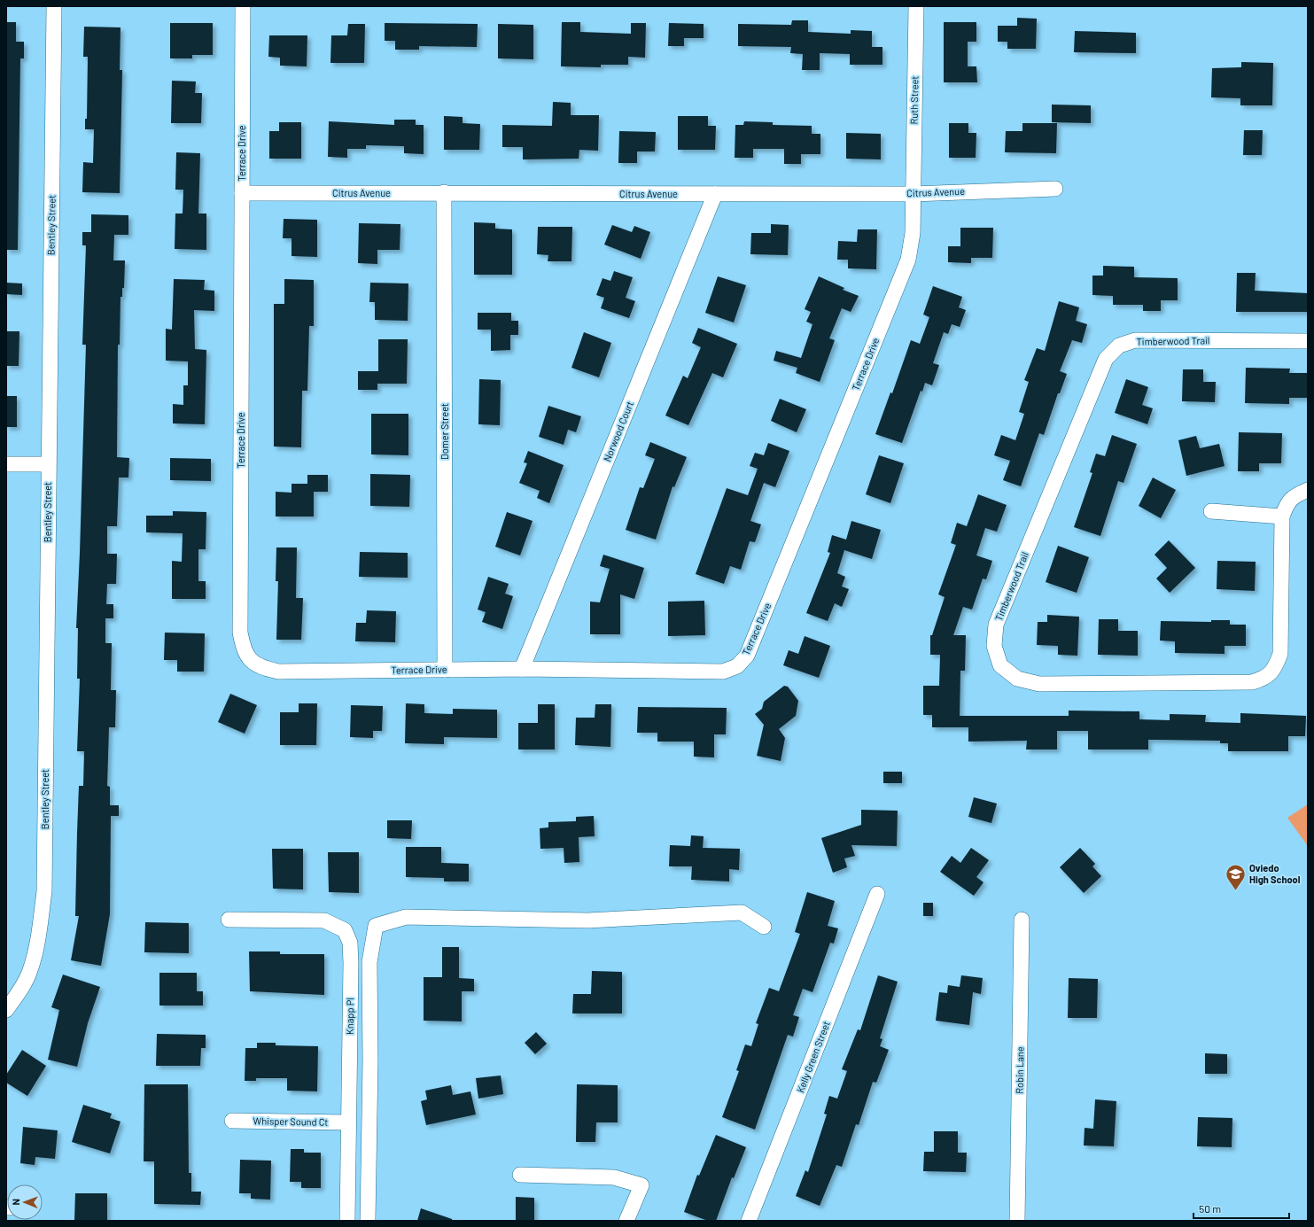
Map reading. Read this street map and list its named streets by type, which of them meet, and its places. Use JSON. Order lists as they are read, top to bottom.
{
  "streets": {
    "street": [
      "Ruth Street",
      "Terrace Drive",
      "Citrus Avenue",
      "Bentley Street",
      "Timberwood Trail",
      "Domer Street",
      "Norwood Court",
      "Knapp Pl",
      "Kelly Green Street",
      "Robin Lane",
      "Whisper Sound Ct"
    ]
  },
  "crossings": [
    ["Ruth Street", "Terrace Drive"],
    ["Ruth Street", "Citrus Avenue"],
    ["Terrace Drive", "Citrus Avenue"],
    ["Terrace Drive", "Domer Street"],
    ["Terrace Drive", "Norwood Court"],
    ["Citrus Avenue", "Domer Street"],
    ["Citrus Avenue", "Norwood Court"],
    ["Knapp Pl", "Whisper Sound Ct"]
  ],
  "places": {
    "school or university": ["Oviedo High School"]
  },
  "scale_bar": "50 m",
  "north": "left"
}
